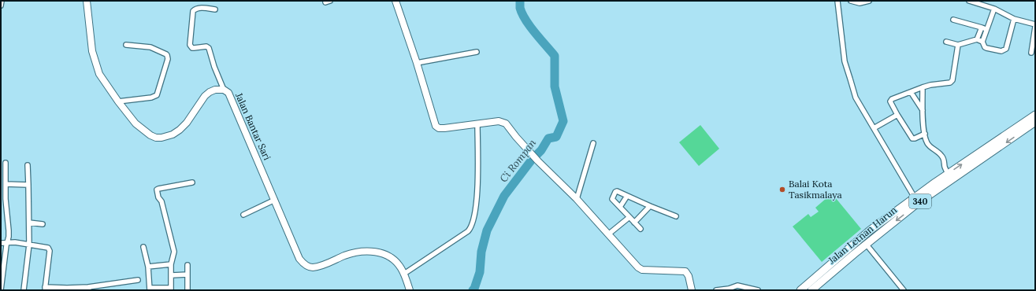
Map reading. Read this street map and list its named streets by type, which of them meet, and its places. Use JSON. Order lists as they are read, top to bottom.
{
  "streets": {
    "main road": ["340", "Jalan Letnan Harun"],
    "street": ["Jalan Bantar Sari"]
  },
  "water": ["Ci Rompan"],
  "places": ["Balai Kota Tasikmalaya"]
}
